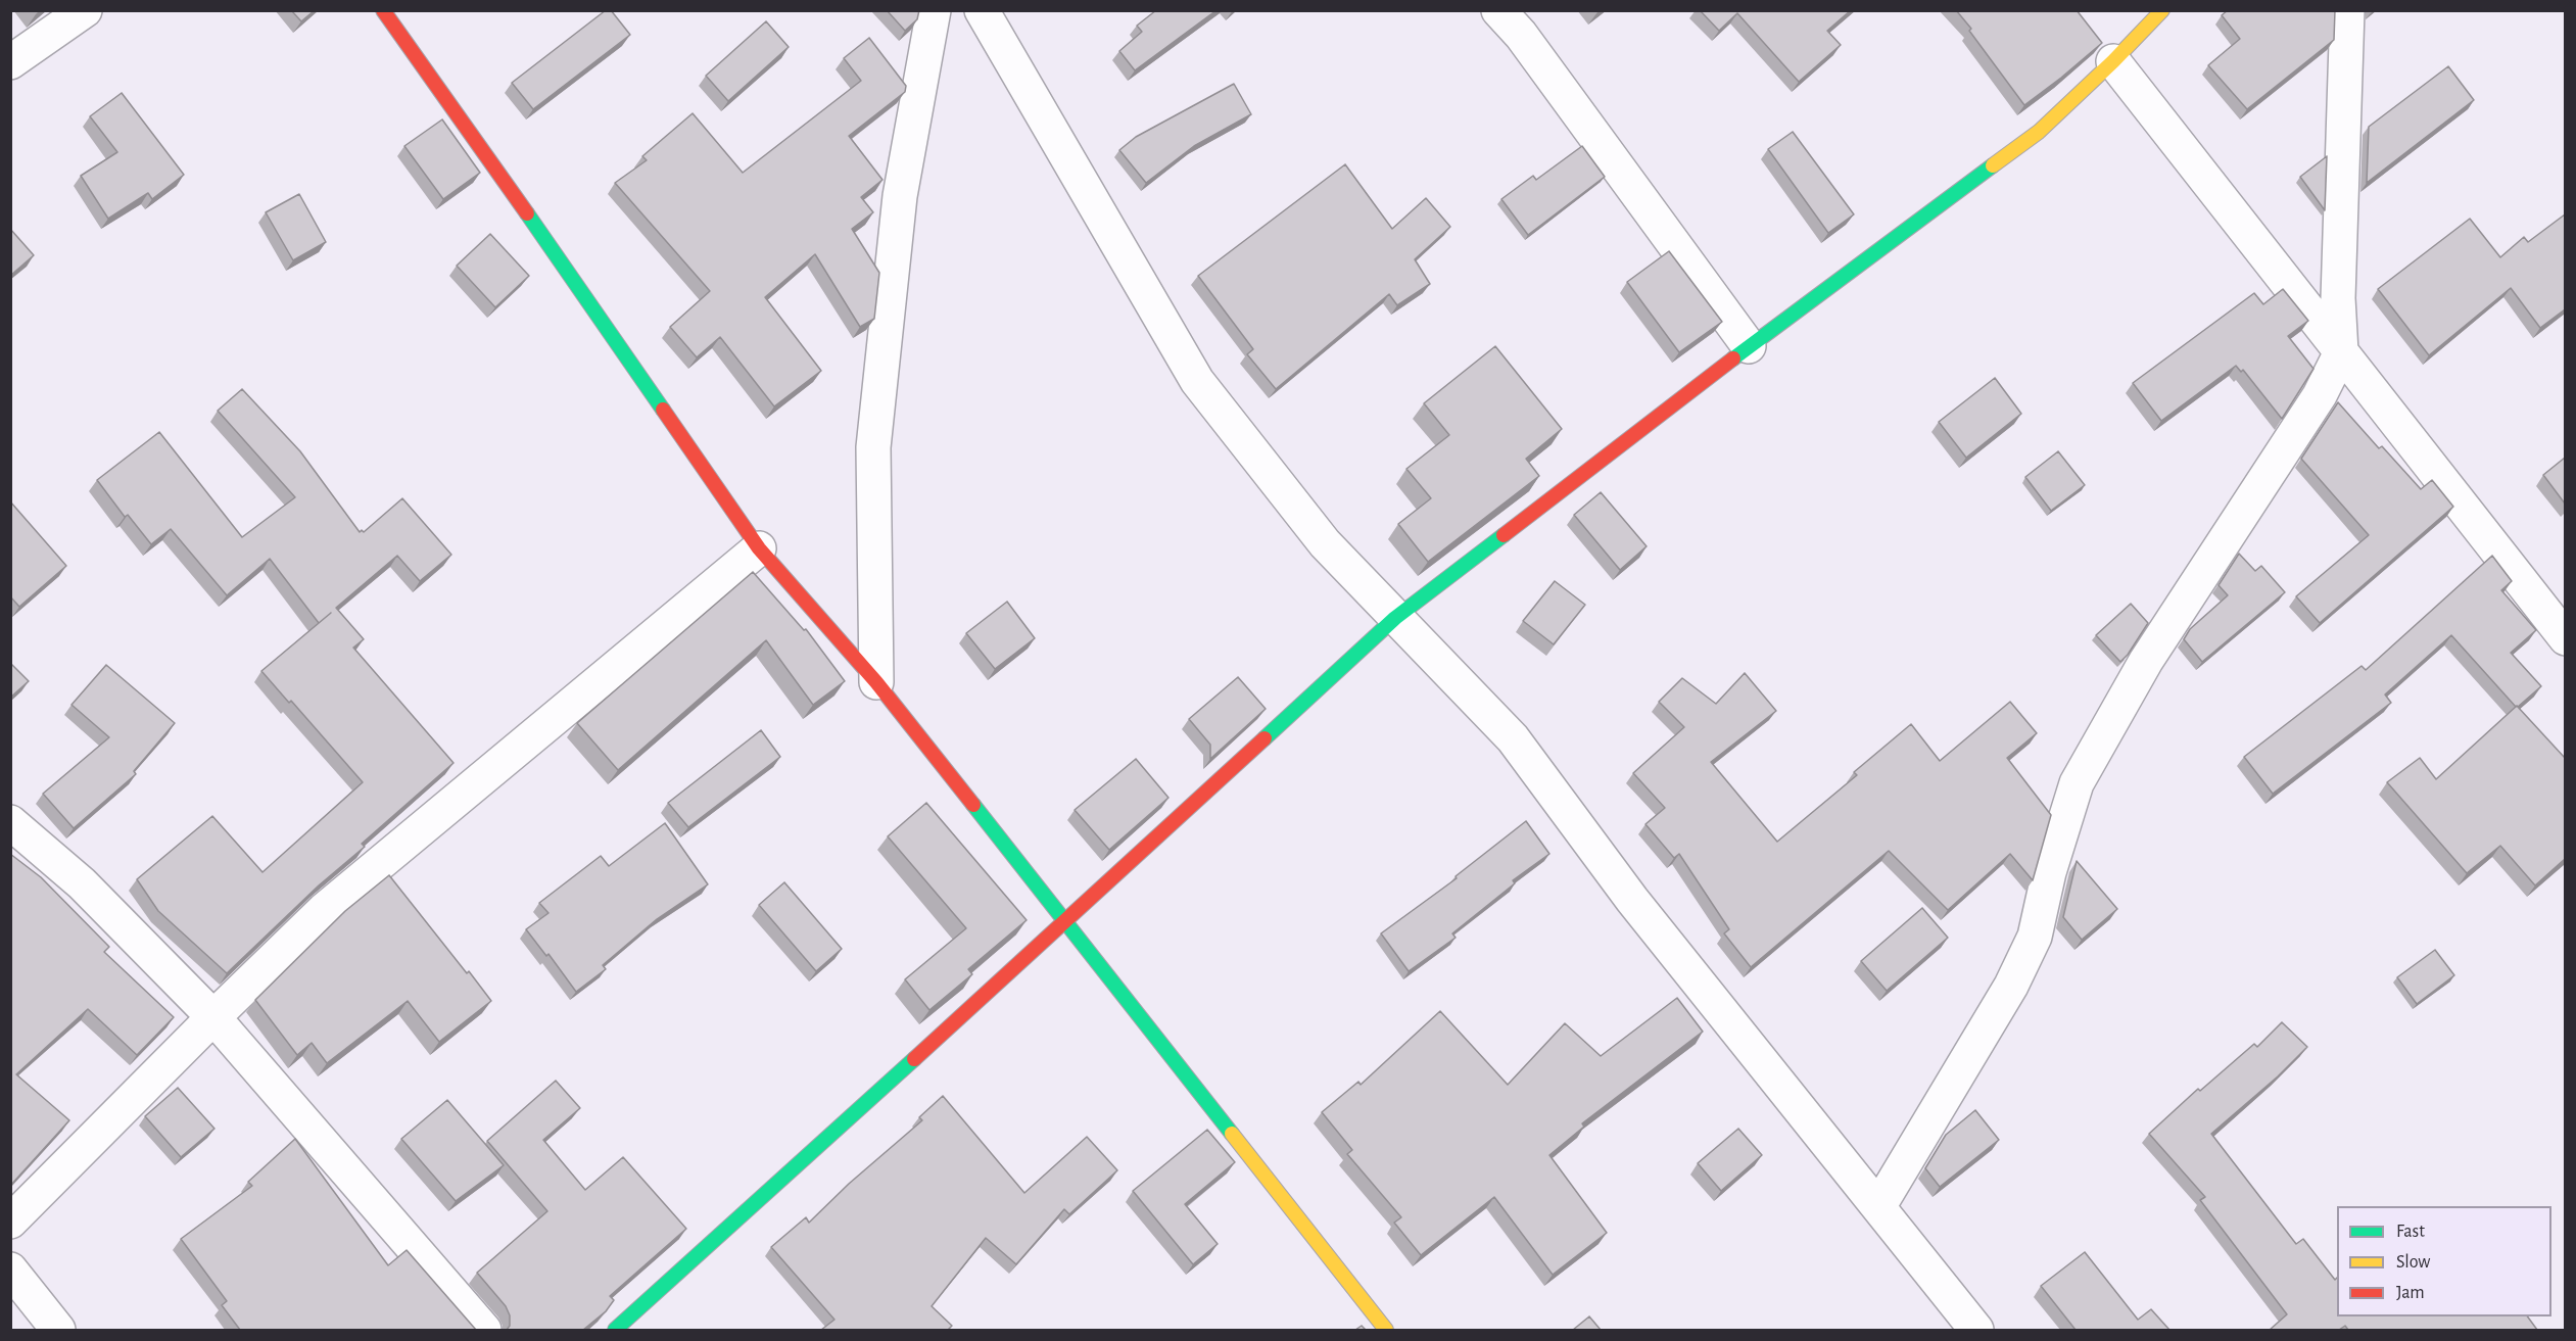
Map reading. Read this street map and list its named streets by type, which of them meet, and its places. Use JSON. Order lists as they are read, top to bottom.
{
  "legend": ["Fast", "Slow", "Jam"]
}
